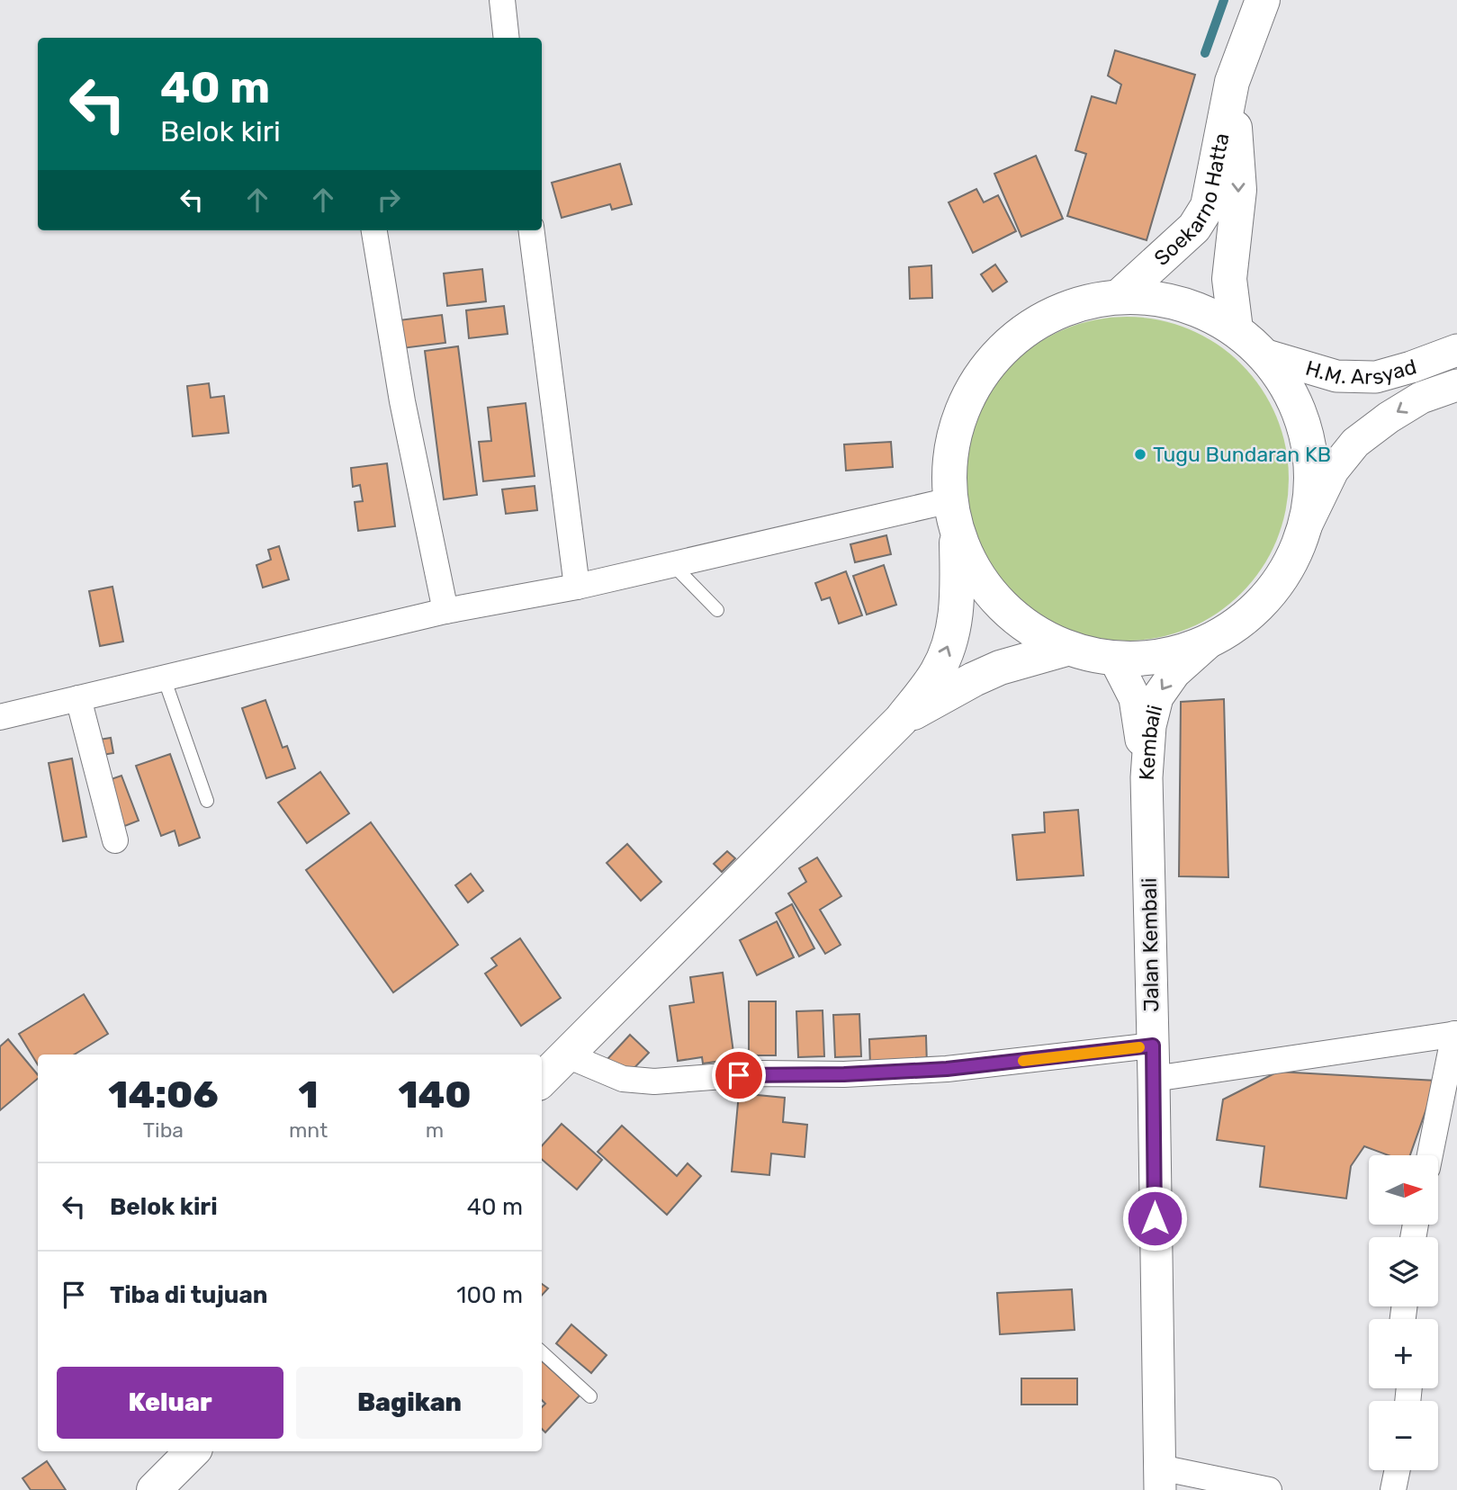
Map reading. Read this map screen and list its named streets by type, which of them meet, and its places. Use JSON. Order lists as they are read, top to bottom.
{
  "streets": {
    "main road": ["Soekarno Hatta"],
    "street": ["H.M. Arsyad", "Kembali", "Jalan Kembali"]
  },
  "crossings": [
    ["Kembali", "Jalan Kembali"]
  ],
  "one_way": ["Soekarno Hatta", "H.M. Arsyad", "Kembali"],
  "places": ["Tugu Bundaran KB"],
  "north": "right",
  "page": {
    "turn": ["40 m", "Belok kiri"],
    "eta": [
      "14:06",
      "Tiba",
      "1",
      "mnt",
      "140",
      "m"
    ],
    "map_buttons": ["+", "−"],
    "list": [
      {
        "name": "Belok kiri",
        "value": "40 m"
      },
      {
        "name": "Tiba di tujuan",
        "value": "100 m"
      }
    ],
    "buttons": ["Keluar", "Bagikan"]
  }
}
